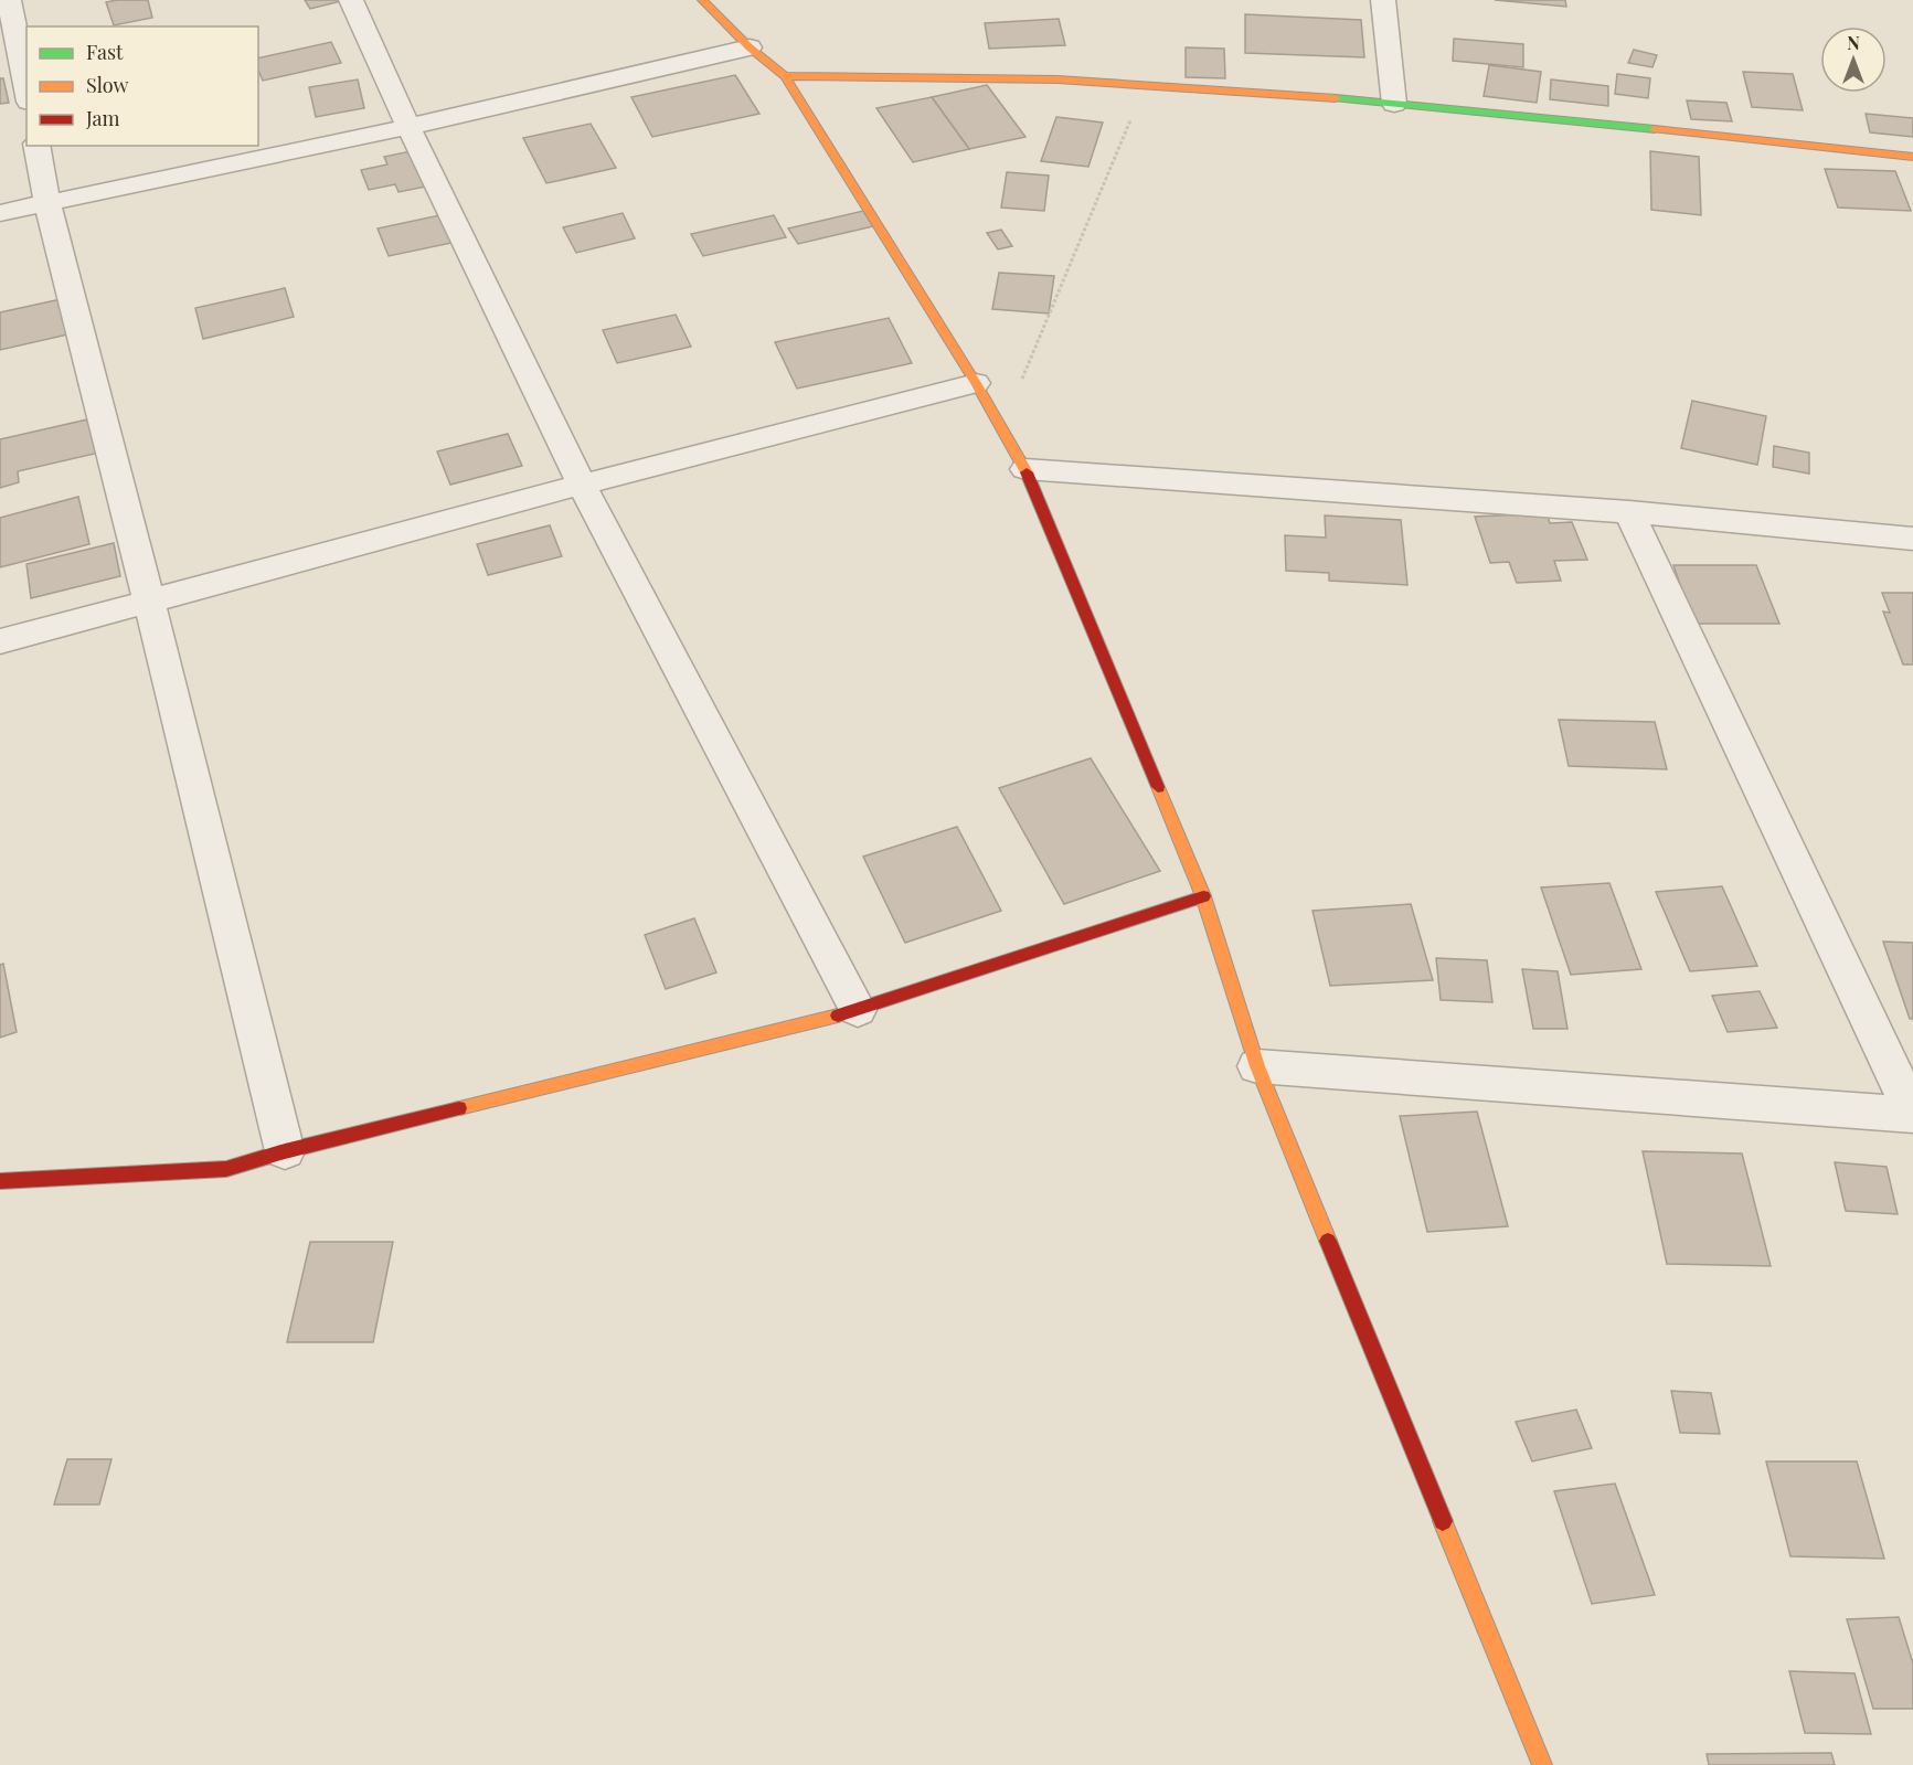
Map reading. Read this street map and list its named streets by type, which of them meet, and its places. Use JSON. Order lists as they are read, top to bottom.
{
  "legend": ["Fast", "Slow", "Jam"],
  "north": "top"
}
